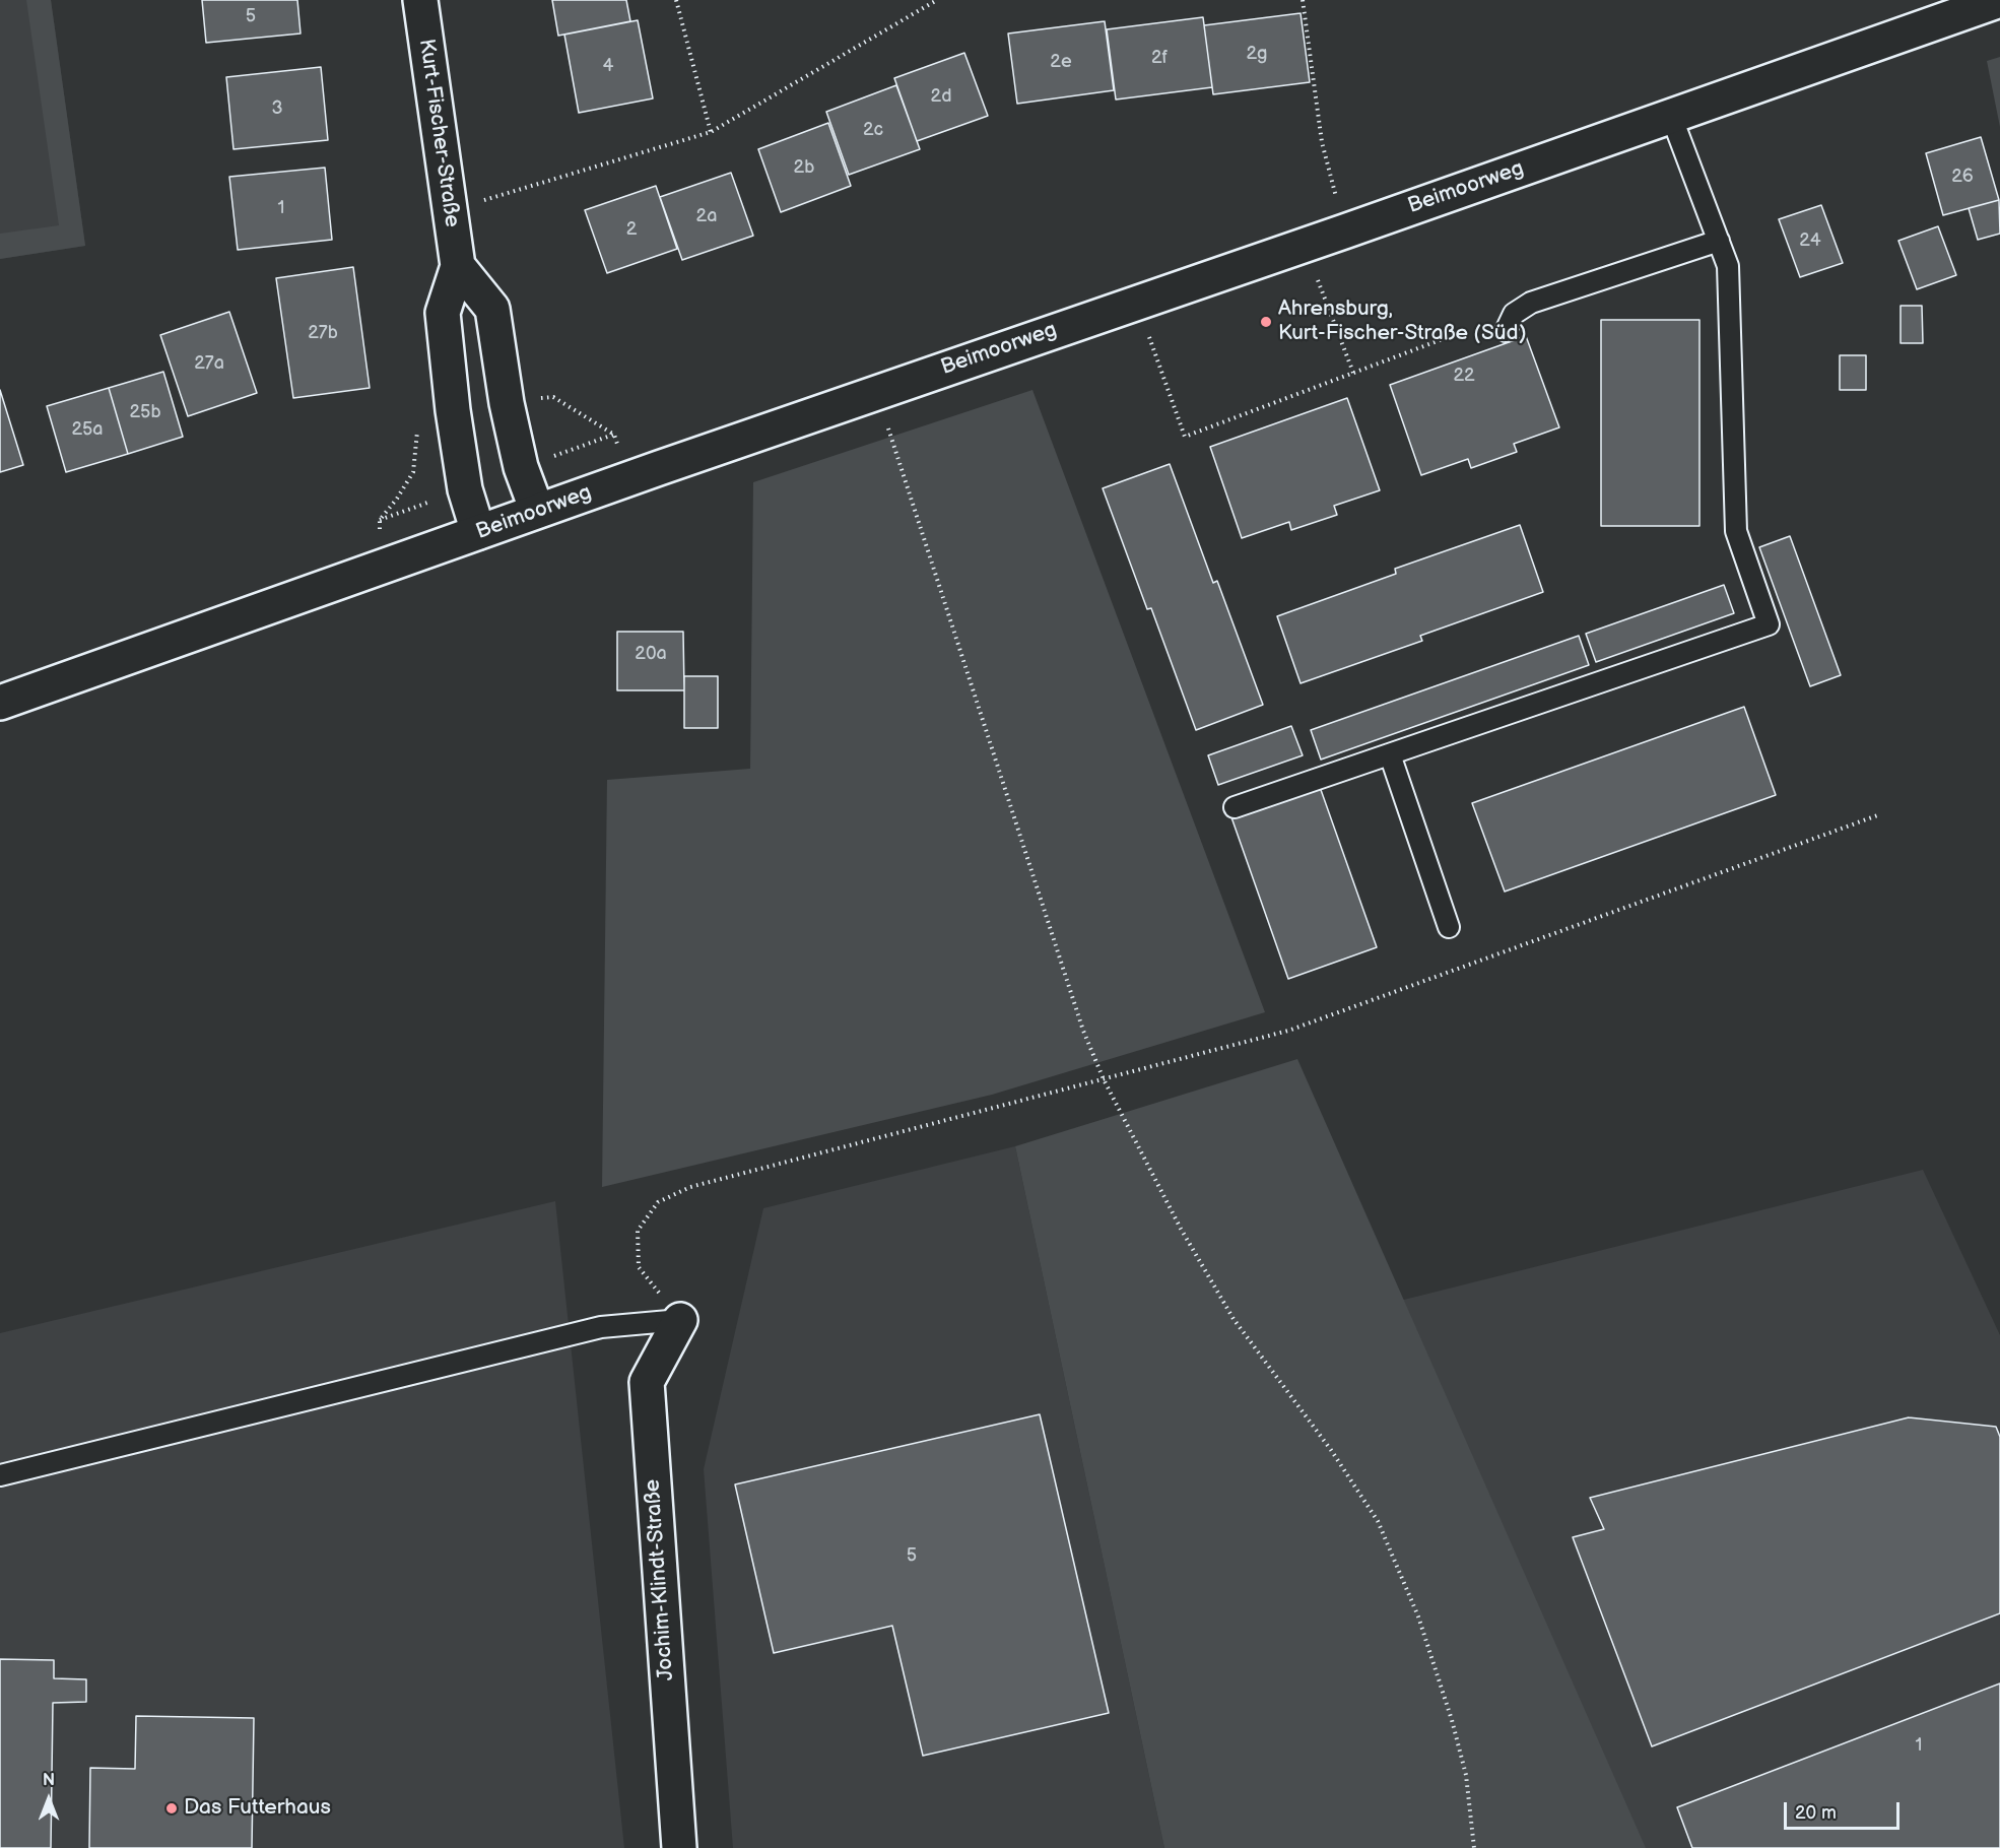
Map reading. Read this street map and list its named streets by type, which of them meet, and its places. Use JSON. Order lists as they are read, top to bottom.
{
  "streets": {
    "main road": ["Kurt-Fischer-Straße", "Beimoorweg", "Jochim-Klindt-Straße"]
  },
  "crossings": [
    ["Kurt-Fischer-Straße", "Beimoorweg"]
  ],
  "places": ["Ahrensburg, Kurt-Fischer-Straße (Süd)", "Das Futterhaus"],
  "house_numbers": [
    "5",
    "2g",
    "2f",
    "2e",
    "4",
    "2d",
    "3",
    "2c",
    "2b",
    "26",
    "1",
    "2a",
    "2",
    "24",
    "27b",
    "27a",
    "22",
    "25b",
    "25a",
    "20a",
    "5",
    "1"
  ],
  "scale_bar": "20 m",
  "north": "top"
}
